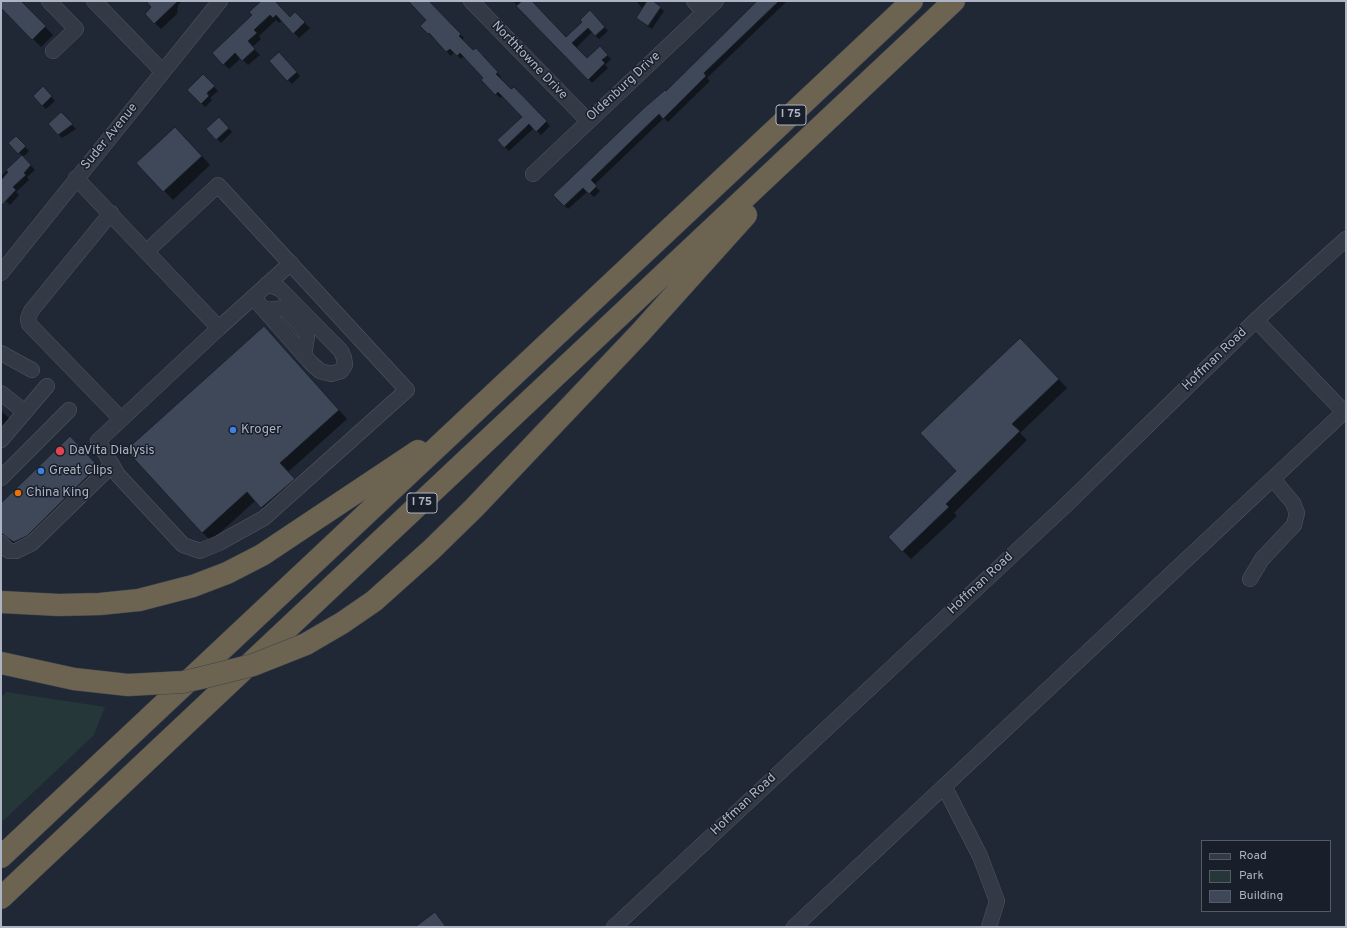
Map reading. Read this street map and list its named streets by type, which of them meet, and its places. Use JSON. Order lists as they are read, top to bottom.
{
  "streets": {
    "highway": ["I 75"],
    "street": [
      "Northtowne Drive",
      "Oldenburg Drive",
      "Suder Avenue",
      "Hoffman Road"
    ]
  },
  "crossings": [
    ["Northtowne Drive", "Oldenburg Drive"]
  ],
  "places": [
    "Kroger",
    "DaVita Dialysis",
    "Great Clips",
    "China King"
  ],
  "legend": ["Road", "Park", "Building"]
}
